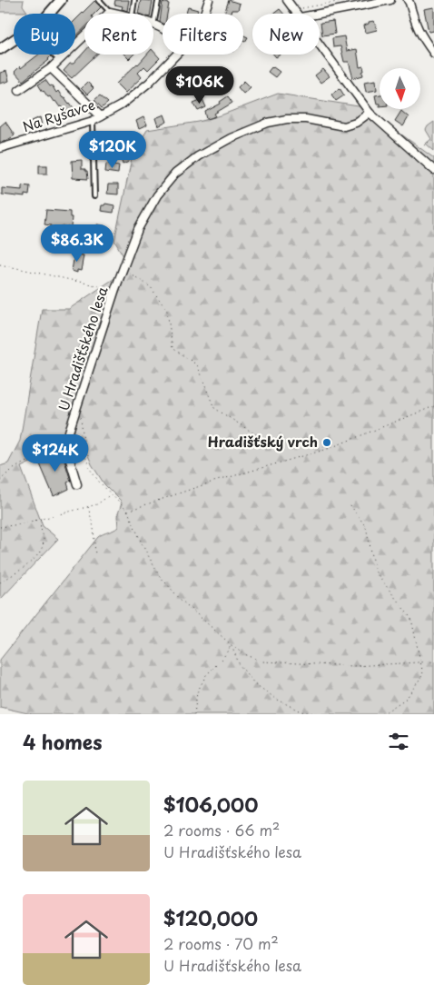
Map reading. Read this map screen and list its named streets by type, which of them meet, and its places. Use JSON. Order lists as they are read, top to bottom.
{
  "streets": {
    "street": ["Na Ryšavce", "U Hradišťského lesa"]
  },
  "places": ["Hradišťský vrch"],
  "north": "bottom",
  "page": {
    "chip": [
      "Buy",
      "Rent",
      "Filters",
      "New"
    ],
    "price": [
      "$106K",
      "$120K",
      "$86.3K",
      "$124K"
    ],
    "heading": "4 homes",
    "list": [
      {
        "name": "$106,000",
        "note": "2 rooms · 66 m² · U Hradišťského lesa"
      },
      {
        "name": "$120,000",
        "note": "2 rooms · 70 m² · U Hradišťského lesa"
      }
    ]
  }
}
